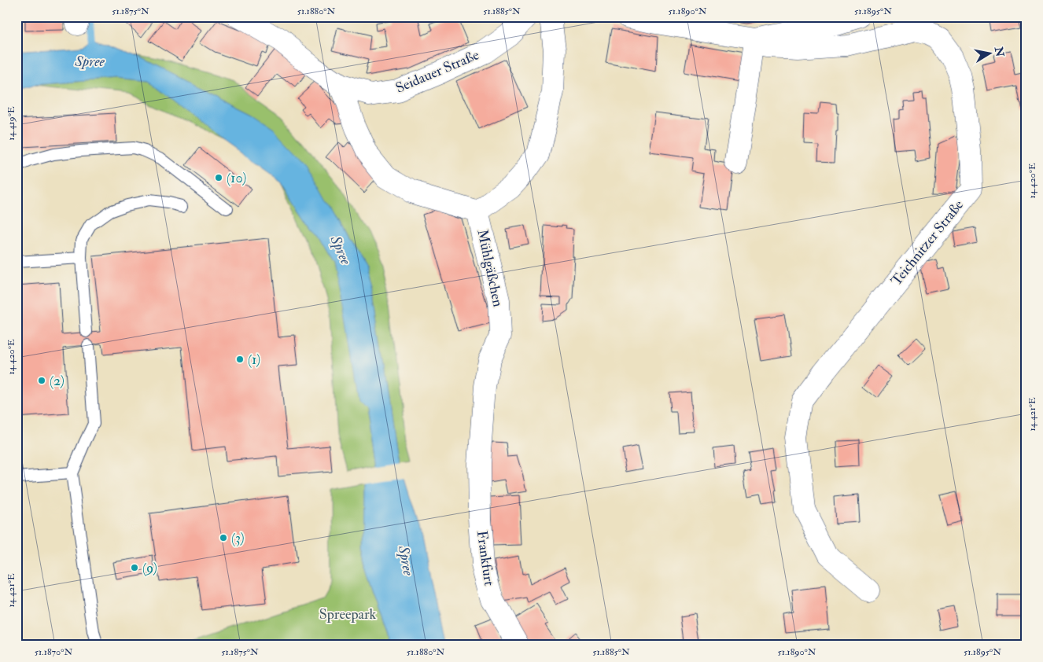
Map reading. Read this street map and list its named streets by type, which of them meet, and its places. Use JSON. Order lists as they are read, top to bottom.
{
  "streets": {
    "street": [
      "Seidauer Straße",
      "Teichnitzer Straße",
      "Mühlgäßchen",
      "Frankfurt"
    ]
  },
  "crossings": [
    ["Seidauer Straße", "Mühlgäßchen"],
    ["Mühlgäßchen", "Frankfurt"]
  ],
  "water": ["Spree"],
  "parks": ["Spreepark"],
  "places": [
    "(10)",
    "(1)",
    "(2)",
    "(3)",
    "(9)"
  ],
  "north": "right",
  "coordinates": [
    "51.1875°N",
    "51.1880°N",
    "51.1885°N",
    "51.1890°N",
    "51.1895°N",
    "14.419°E",
    "14.420°E",
    "14.421°E",
    "51.1870°N"
  ]
}
